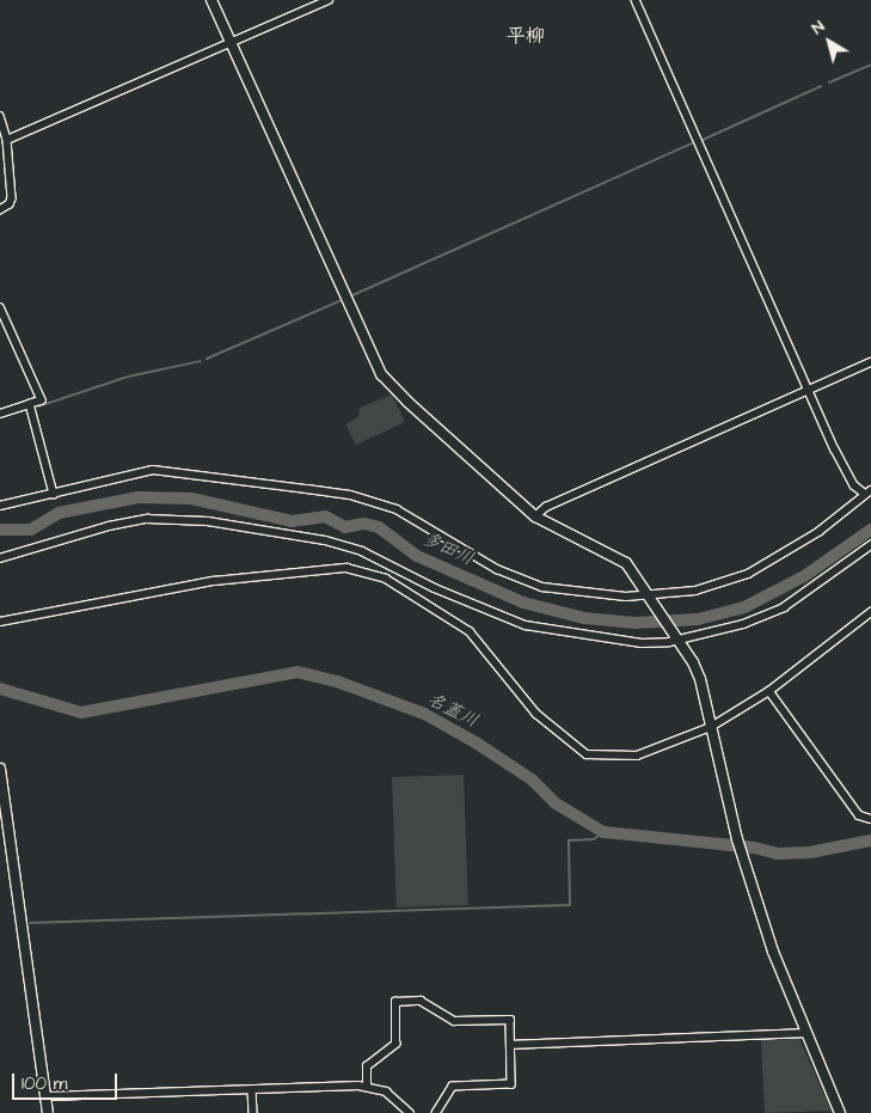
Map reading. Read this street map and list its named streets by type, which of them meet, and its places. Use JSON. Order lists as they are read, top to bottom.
{
  "districts": ["平柳"],
  "water": ["多田川", "名蓋川"],
  "scale_bar": "100 m",
  "north": "top left"
}
